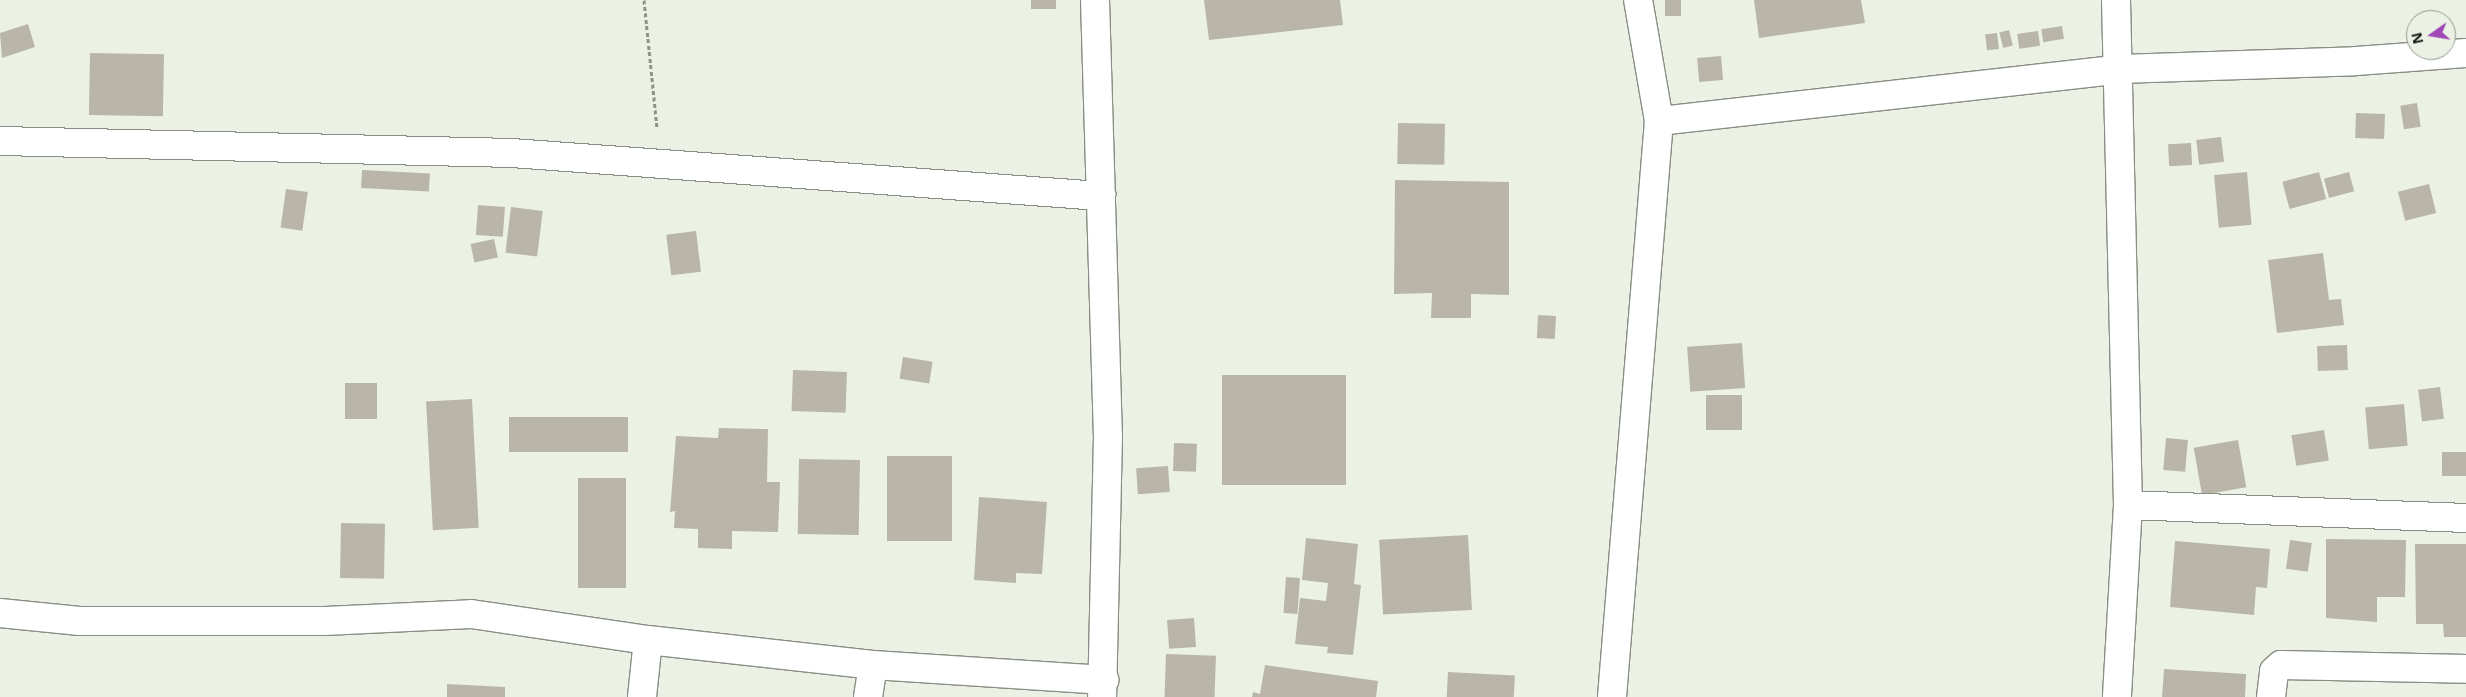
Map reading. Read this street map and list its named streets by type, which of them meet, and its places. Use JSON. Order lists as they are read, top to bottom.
{
  "north": "left"
}
